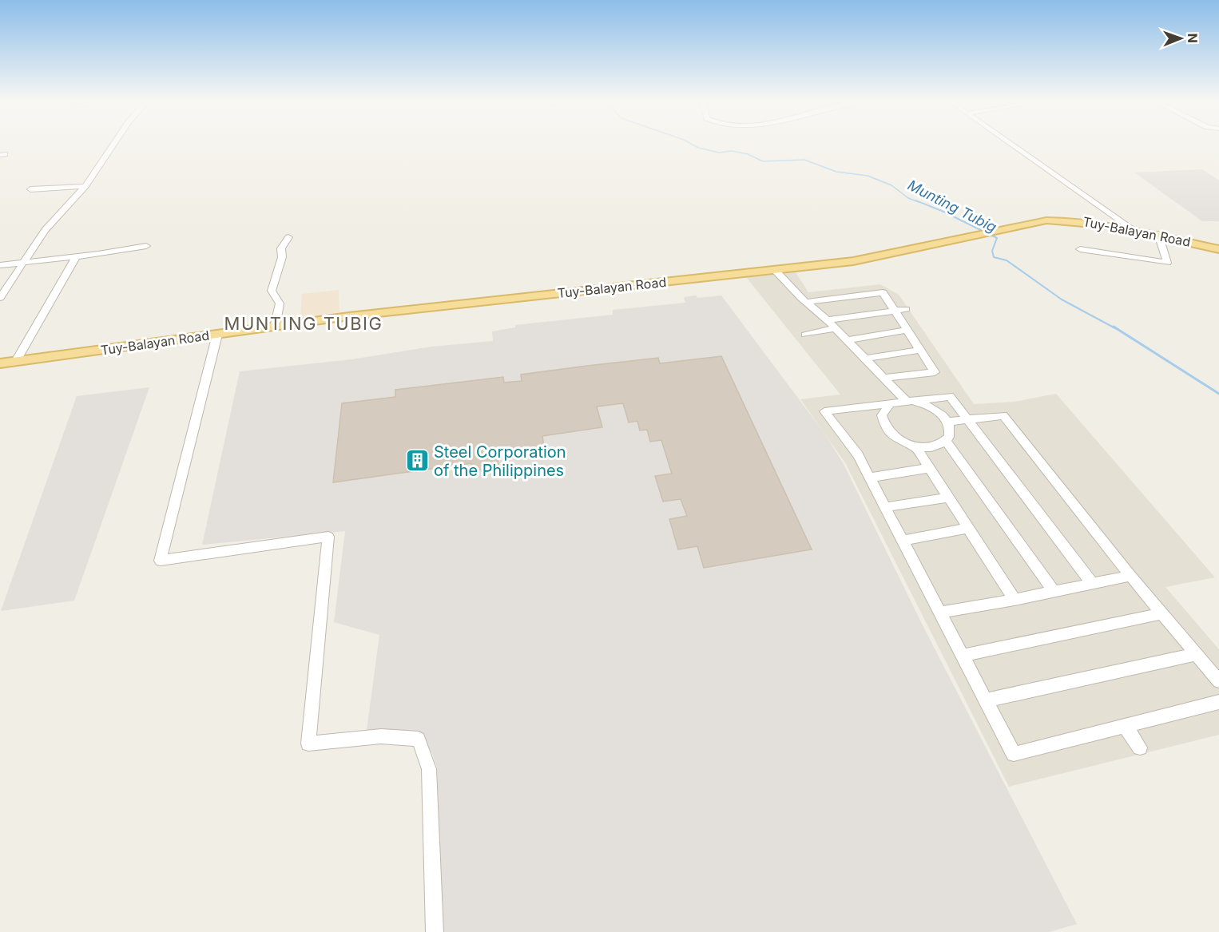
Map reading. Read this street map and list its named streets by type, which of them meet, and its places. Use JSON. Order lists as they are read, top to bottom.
{
  "streets": {
    "main road": ["Tuy-Balayan Road"]
  },
  "districts": ["MUNTING TUBIG"],
  "water": ["Munting Tubig"],
  "places": {
    "building": ["Steel Corporation of the Philippines"]
  },
  "north": "right"
}
